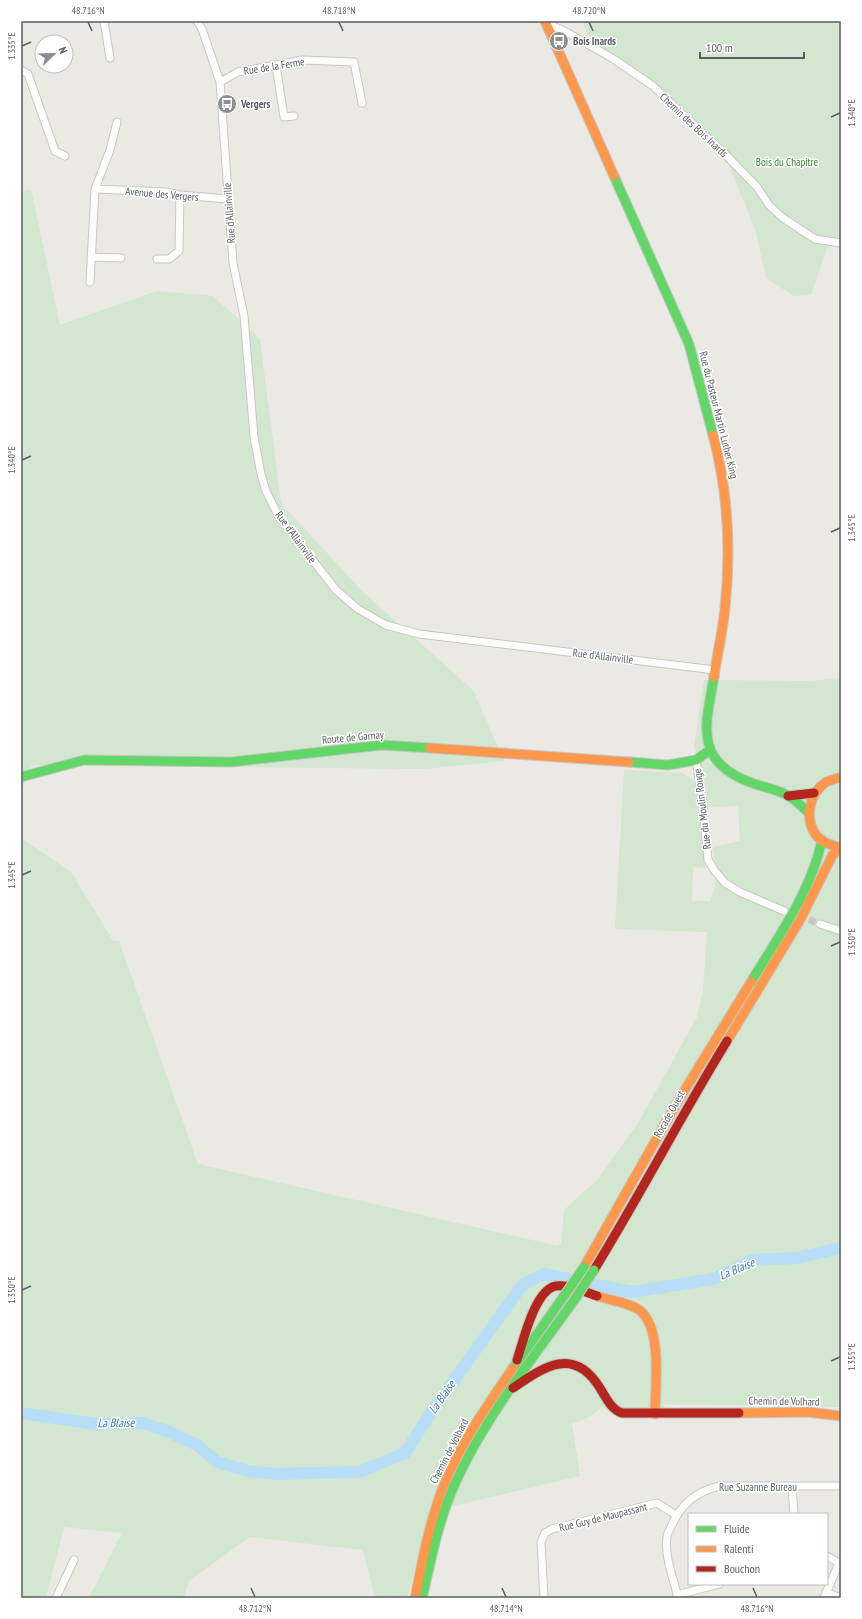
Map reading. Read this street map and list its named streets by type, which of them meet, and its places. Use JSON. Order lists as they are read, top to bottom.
{
  "streets": {
    "street": [
      "Rue de la Ferme",
      "Chemin des Bois Inards",
      "Avenue des Vergers",
      "Rue d'Allainville",
      "Rue du Pasteur Martin Luther King",
      "Route de Garnay",
      "Rue du Moulin Rouge",
      "Rocade Ouest",
      "Chemin de Volhard",
      "Rue Suzanne Bureau",
      "Rue Guy de Maupassant"
    ]
  },
  "crossings": [
    ["Rue de la Ferme", "Rue d'Allainville"],
    ["Chemin des Bois Inards", "Rue du Pasteur Martin Luther King"],
    ["Avenue des Vergers", "Rue d'Allainville"],
    ["Rue d'Allainville", "Rue du Pasteur Martin Luther King"],
    ["Rue du Pasteur Martin Luther King", "Route de Garnay"],
    ["Route de Garnay", "Rue du Moulin Rouge"],
    ["Rocade Ouest", "Chemin de Volhard"],
    ["Rue Suzanne Bureau", "Rue Guy de Maupassant"]
  ],
  "water": ["La Blaise"],
  "parks": ["Bois du Chapitre"],
  "places": {
    "bus stop": ["Bois Inards", "Vergers"]
  },
  "legend": ["Fluide", "Ralenti", "Bouchon"],
  "scale_bar": "100 m",
  "north": "top right",
  "coordinates": [
    "48.716°N",
    "48.718°N",
    "48.720°N",
    "1.335°E",
    "1.340°E",
    "1.345°E",
    "1.350°E",
    "1.355°E",
    "48.712°N",
    "48.714°N"
  ]
}
